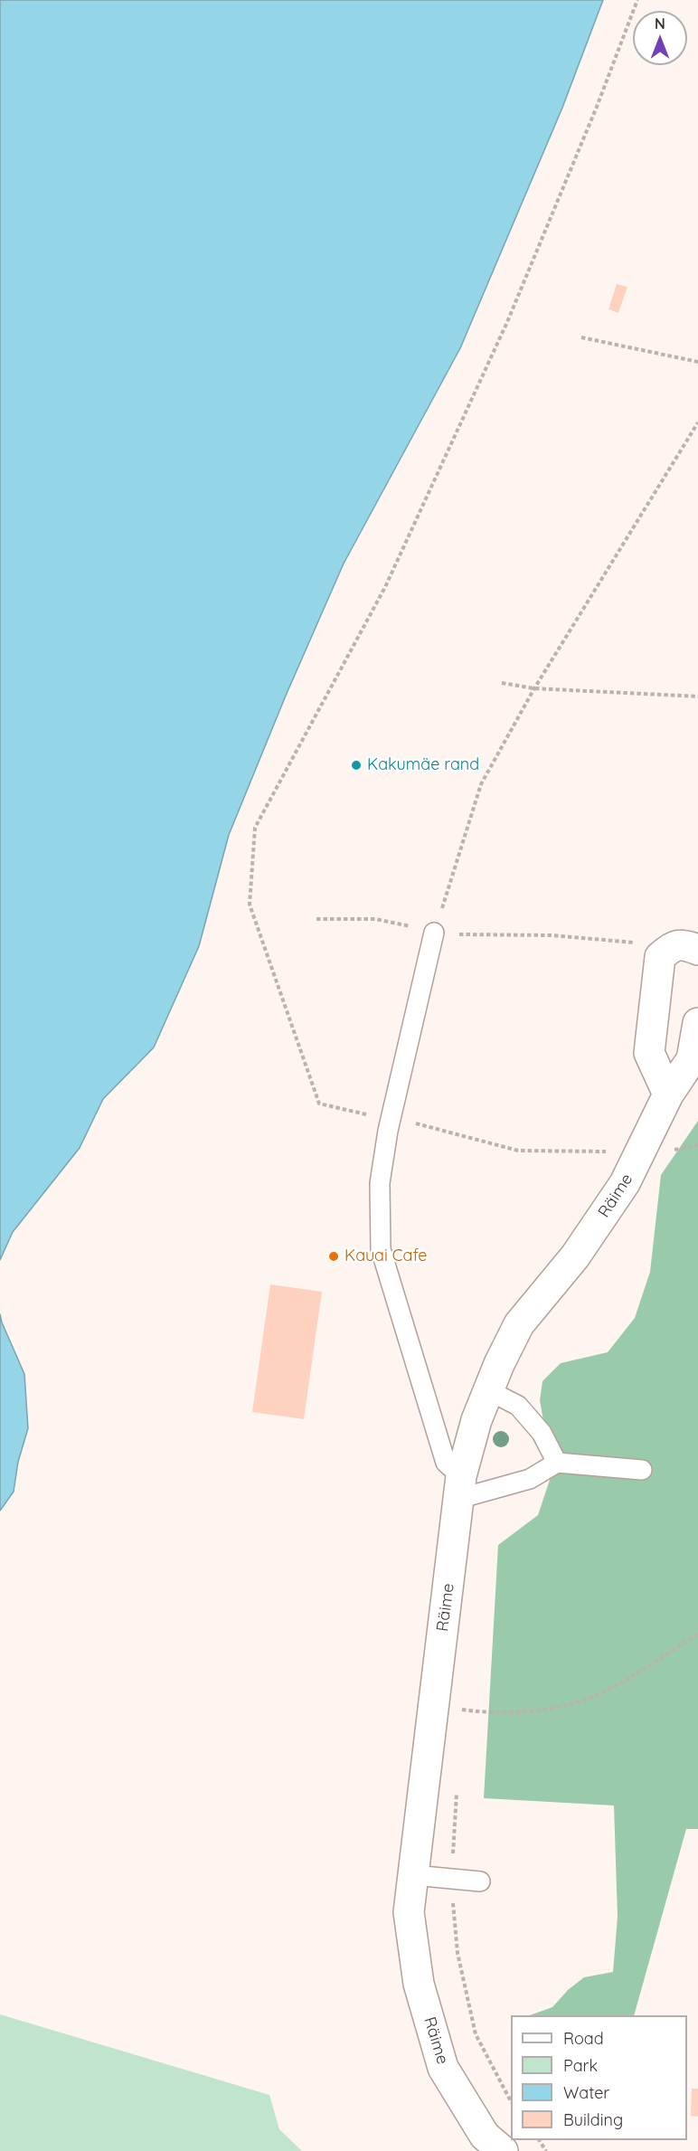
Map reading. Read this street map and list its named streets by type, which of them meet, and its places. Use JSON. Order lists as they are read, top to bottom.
{
  "streets": {
    "street": ["Räime"]
  },
  "places": ["Kakumäe rand", "Kauai Cafe"],
  "legend": [
    "Road",
    "Park",
    "Water",
    "Building"
  ],
  "north": "top"
}
